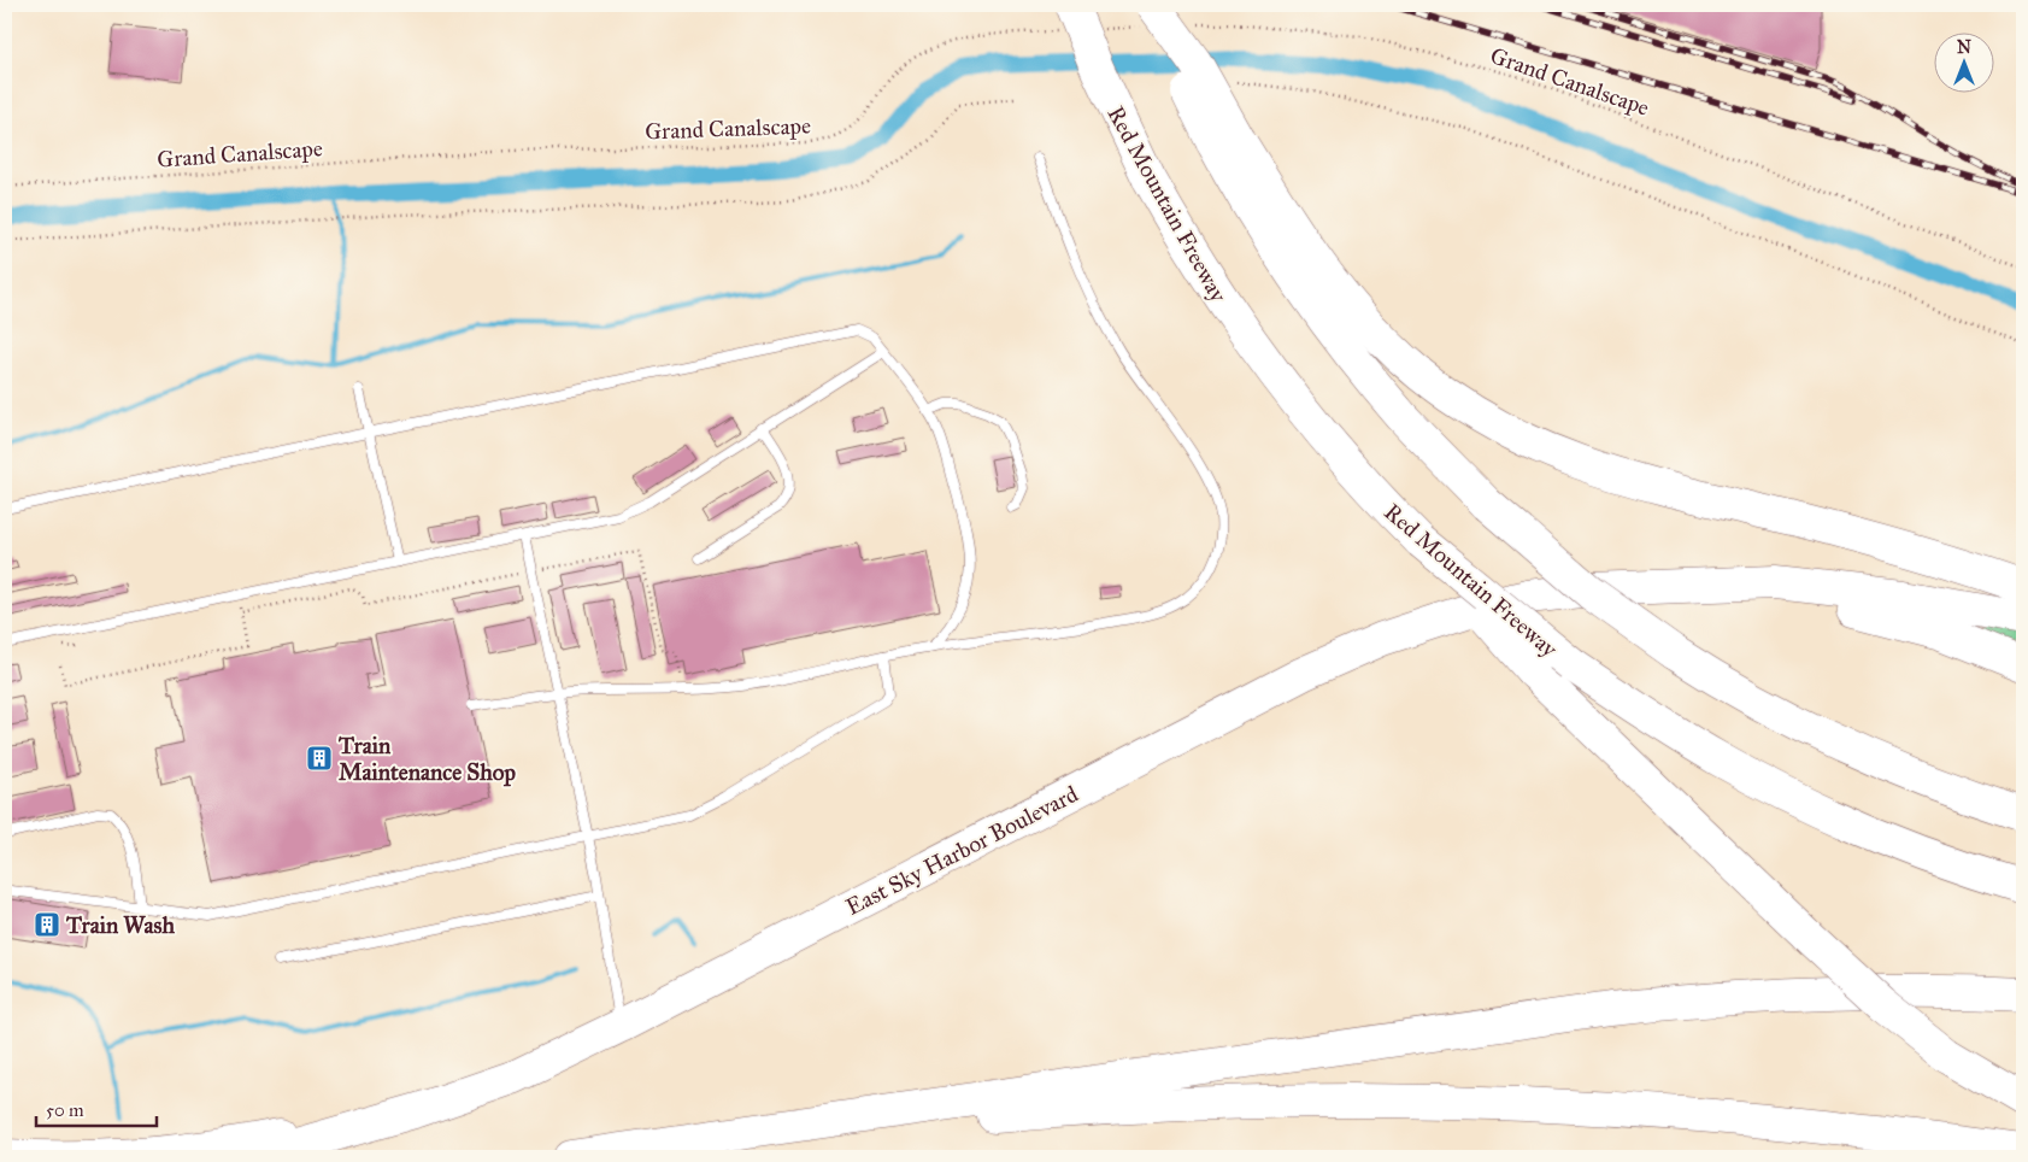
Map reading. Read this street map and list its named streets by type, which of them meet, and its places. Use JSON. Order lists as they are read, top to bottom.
{
  "streets": {
    "highway": ["Red Mountain Freeway", "East Sky Harbor Boulevard"],
    "path": ["Grand Canalscape"]
  },
  "crossings": [
    ["Grand Canalscape", "Red Mountain Freeway"]
  ],
  "places": {
    "building": ["Train Maintenance Shop", "Train Wash"]
  },
  "scale_bar": "50 m",
  "north": "top"
}
